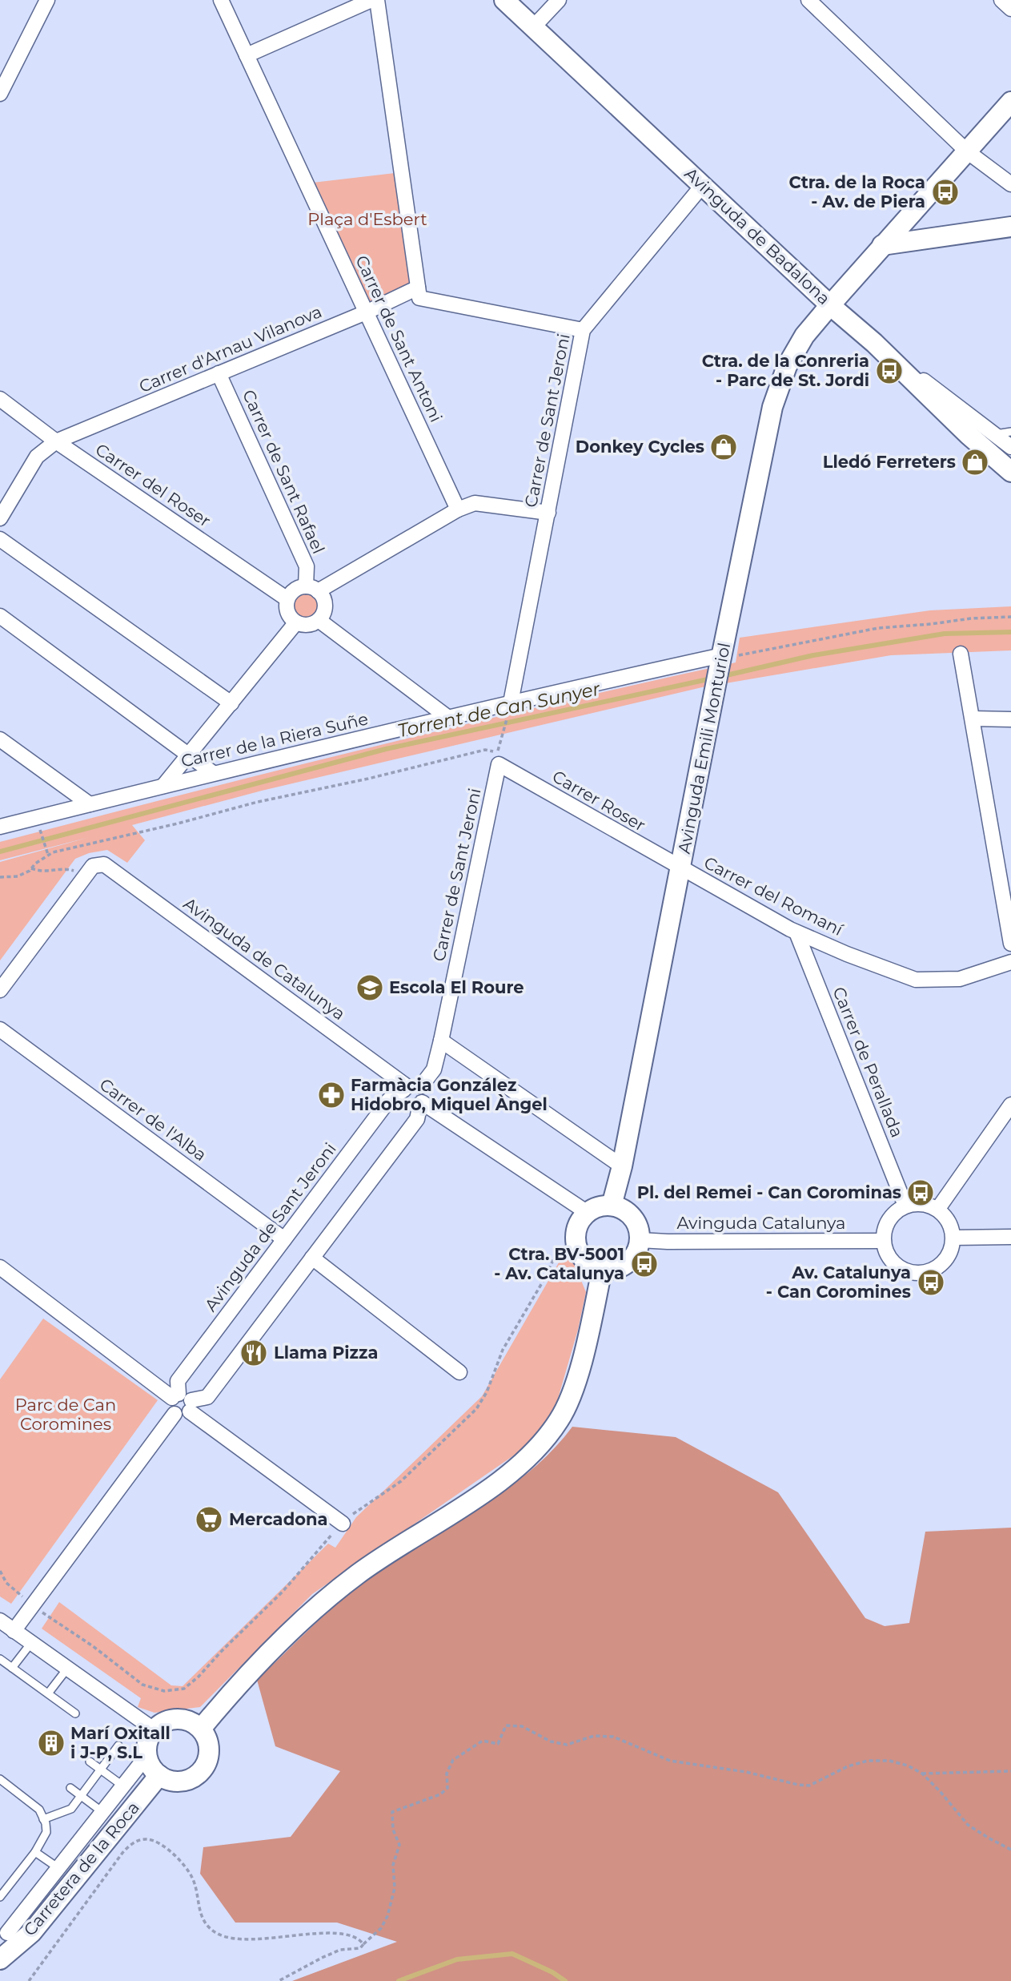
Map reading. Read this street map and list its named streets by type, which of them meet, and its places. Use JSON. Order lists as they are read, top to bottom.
{
  "streets": {
    "street": [
      "Avinguda de Badalona",
      "Carrer de Sant Antoni",
      "Carrer d'Arnau Vilanova",
      "Carrer de Sant Jeroni",
      "Carrer de Sant Rafael",
      "Carrer del Roser",
      "Carrer de la Riera Suñe",
      "Avinguda Emili Monturiol",
      "Carrer Roser",
      "Carrer del Romaní",
      "Avinguda de Catalunya",
      "Carrer de Perallada",
      "Carrer de l'Alba",
      "Avinguda Catalunya",
      "Avinguda de Sant Jeroni",
      "Carretera de la Roca"
    ]
  },
  "crossings": [
    ["Avinguda de Badalona", "Carrer de Sant Jeroni"],
    ["Avinguda de Badalona", "Avinguda Emili Monturiol"],
    ["Carrer de Sant Antoni", "Carrer d'Arnau Vilanova"],
    ["Carrer d'Arnau Vilanova", "Carrer de Sant Rafael"],
    ["Carrer d'Arnau Vilanova", "Carrer del Roser"],
    ["Carrer de Sant Jeroni", "Carrer de la Riera Suñe"],
    ["Carrer de Sant Jeroni", "Carrer Roser"],
    ["Carrer de Sant Jeroni", "Avinguda de Catalunya"],
    ["Carrer de Sant Jeroni", "Avinguda de Sant Jeroni"],
    ["Carrer de Sant Rafael", "Carrer del Roser"],
    ["Carrer de la Riera Suñe", "Avinguda Emili Monturiol"],
    ["Avinguda Emili Monturiol", "Carrer Roser"],
    ["Avinguda Emili Monturiol", "Carrer del Romaní"],
    ["Avinguda Emili Monturiol", "Avinguda Catalunya"],
    ["Carrer Roser", "Carrer del Romaní"],
    ["Carrer del Romaní", "Carrer de Perallada"],
    ["Avinguda de Catalunya", "Avinguda de Sant Jeroni"],
    ["Carrer de Perallada", "Avinguda Catalunya"],
    ["Carrer de l'Alba", "Avinguda de Sant Jeroni"]
  ],
  "water": ["Torrent de Can Sunyer"],
  "parks": ["Plaça d'Esbert", "Parc de Can Coromines"],
  "places": {
    "bus stop": [
      "Ctra. de la Roca - Av. de Piera",
      "Ctra. de la Conreria - Parc de St. Jordi",
      "Pl. del Remei - Can Corominas",
      "Ctra. BV-5001 - Av. Catalunya",
      "Av. Catalunya - Can Coromines"
    ],
    "shop": ["Donkey Cycles", "Lledó Ferreters"],
    "school or university": ["Escola El Roure"],
    "pharmacy": ["Farmàcia González Hidobro, Miquel Àngel"],
    "restaurant": ["Llama Pizza"],
    "supermarket": ["Mercadona"],
    "building": ["Marí Oxitall i J-P, S.L"]
  }
}
